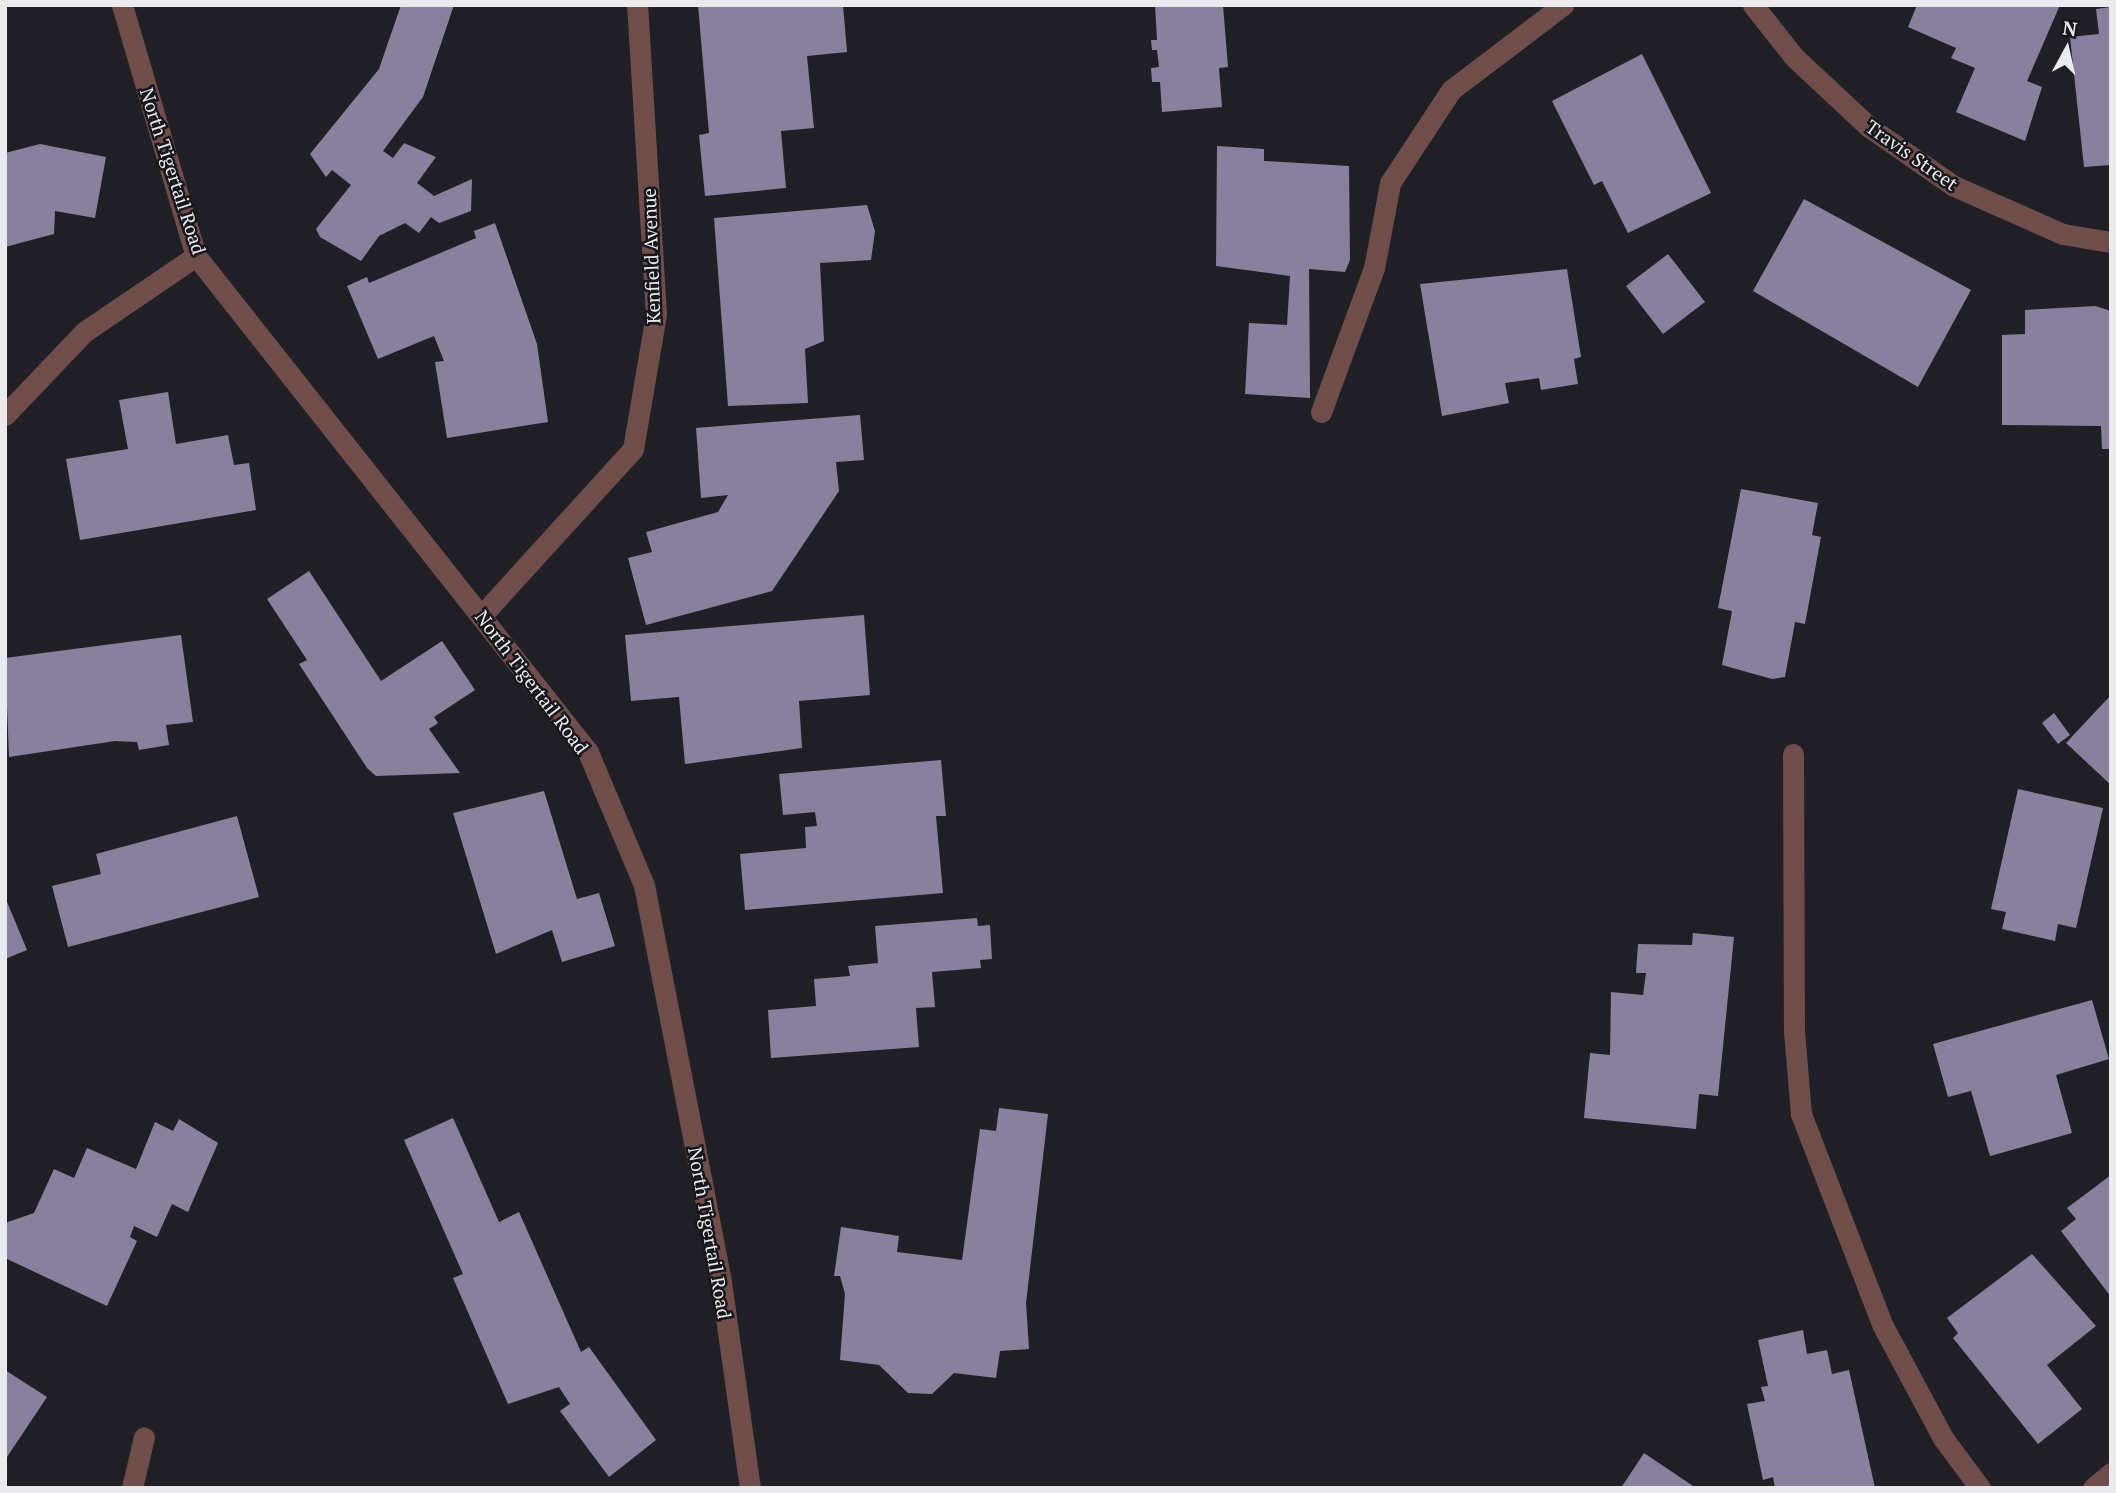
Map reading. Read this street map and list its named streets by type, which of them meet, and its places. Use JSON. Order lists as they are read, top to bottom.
{
  "streets": {
    "street": ["Travis Street", "North Tigertail Road", "Kenfield Avenue"]
  },
  "crossings": [
    ["North Tigertail Road", "Kenfield Avenue"]
  ],
  "north": "top"
}
